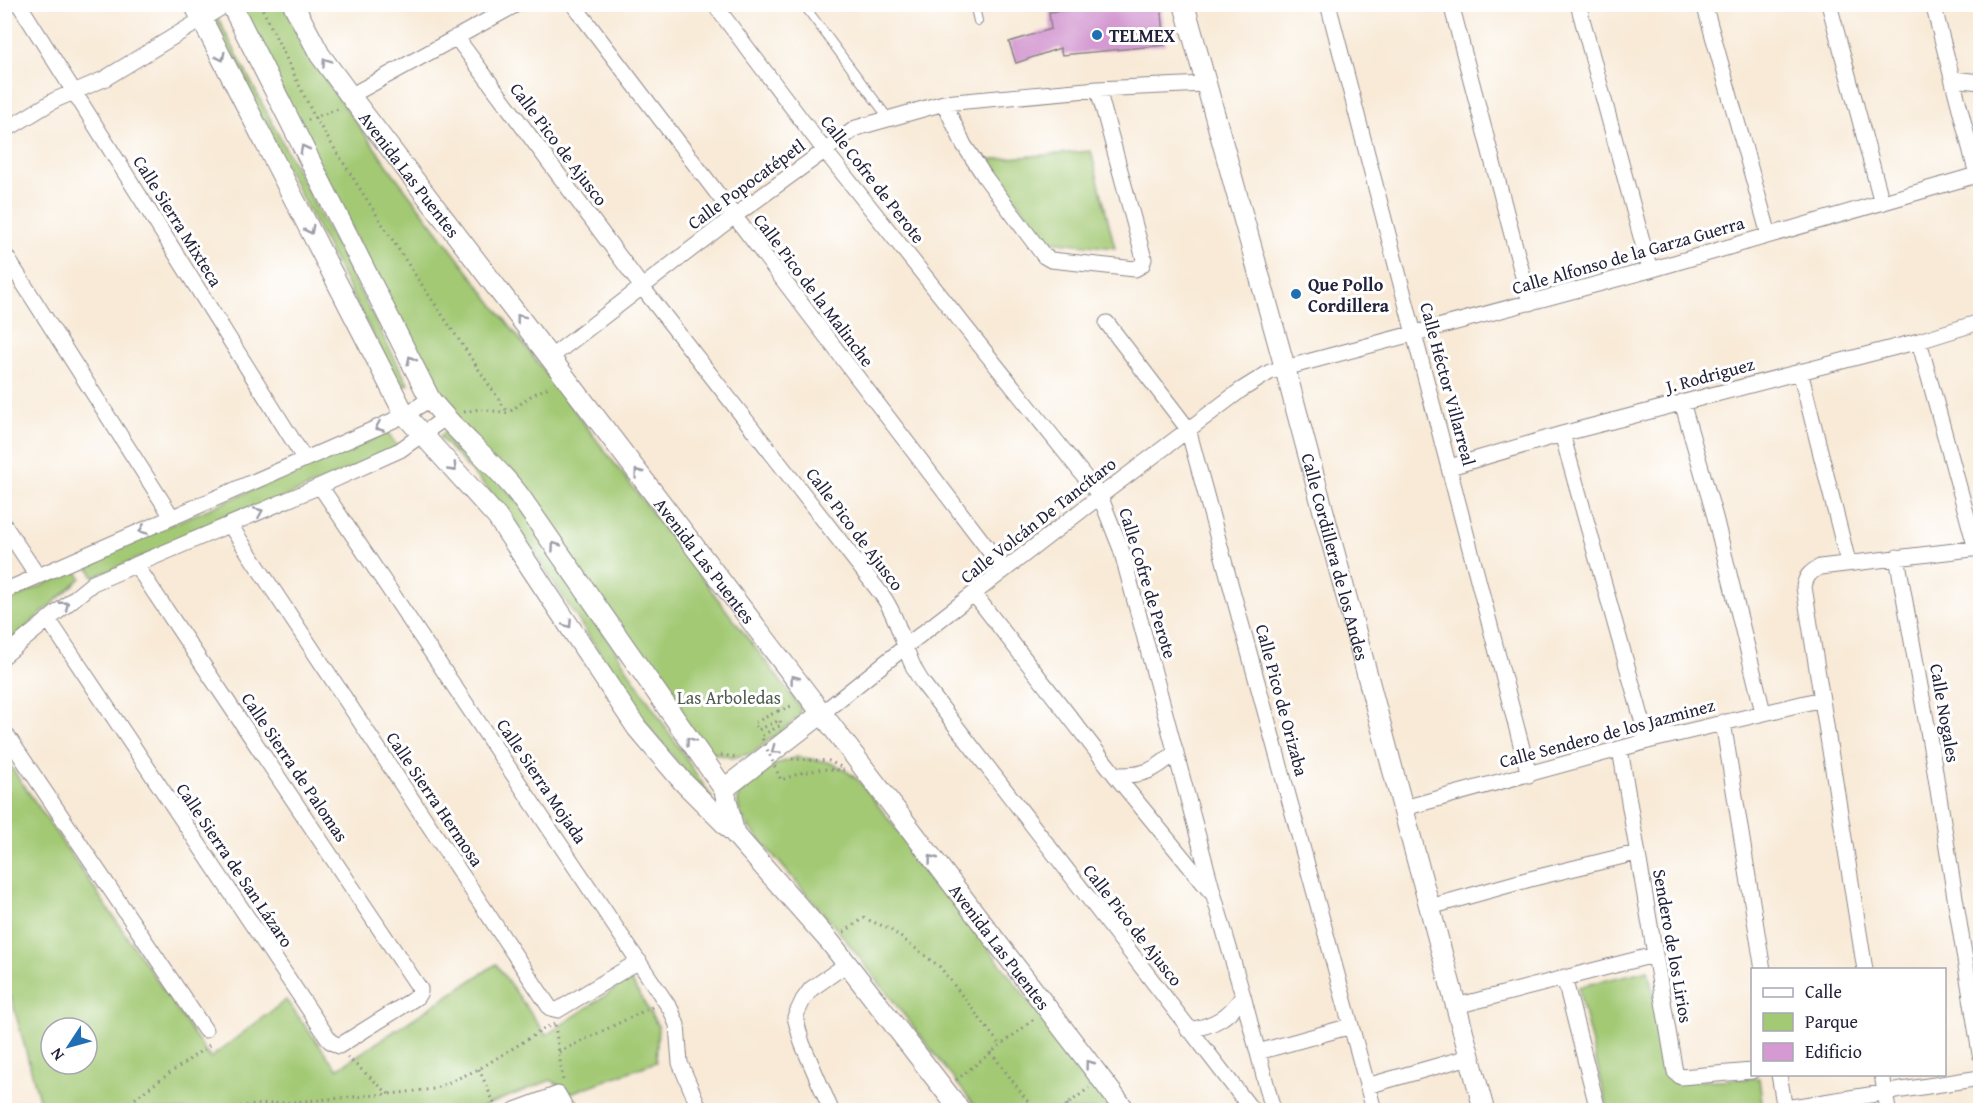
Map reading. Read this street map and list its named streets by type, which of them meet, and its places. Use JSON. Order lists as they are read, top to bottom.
{
  "streets": {
    "street": [
      "Calle Pico de Ajusco",
      "Avenida Las Puentes",
      "Calle Cofre de Perote",
      "Calle Popocatépetl",
      "Calle Sierra Mixteca",
      "Calle Alfonso de la Garza Guerra",
      "Calle Pico de la Malinche",
      "J. Rodriguez",
      "Calle Héctor Villarreal",
      "Calle Volcán De Tancítaro",
      "Calle Cordillera de los Andes",
      "Calle Pico de Orizaba",
      "Calle Nogales",
      "Calle Sendero de los Jazminez",
      "Calle Sierra de Palomas",
      "Calle Sierra Mojada",
      "Calle Sierra Hermosa",
      "Calle Sierra de San Lázaro",
      "Sendero de los Lirios"
    ]
  },
  "crossings": [
    ["Calle Pico de Ajusco", "Calle Popocatépetl"],
    ["Calle Pico de Ajusco", "Calle Volcán De Tancítaro"],
    ["Avenida Las Puentes", "Calle Popocatépetl"],
    ["Avenida Las Puentes", "Calle Volcán De Tancítaro"],
    ["Calle Cofre de Perote", "Calle Popocatépetl"],
    ["Calle Cofre de Perote", "Calle Volcán De Tancítaro"],
    ["Calle Popocatépetl", "Calle Pico de la Malinche"],
    ["Calle Popocatépetl", "Calle Cordillera de los Andes"],
    ["Calle Alfonso de la Garza Guerra", "Calle Héctor Villarreal"],
    ["Calle Alfonso de la Garza Guerra", "Calle Volcán De Tancítaro"],
    ["Calle Alfonso de la Garza Guerra", "Calle Cordillera de los Andes"],
    ["Calle Pico de la Malinche", "Calle Volcán De Tancítaro"],
    ["J. Rodriguez", "Calle Héctor Villarreal"],
    ["Calle Héctor Villarreal", "Calle Sendero de los Jazminez"],
    ["Calle Volcán De Tancítaro", "Calle Cordillera de los Andes"],
    ["Calle Volcán De Tancítaro", "Calle Pico de Orizaba"],
    ["Calle Cordillera de los Andes", "Calle Sendero de los Jazminez"],
    ["Calle Sendero de los Jazminez", "Sendero de los Lirios"],
    ["Calle Sierra de Palomas", "Calle Sierra de San Lázaro"]
  ],
  "parks": ["Las Arboledas"],
  "places": ["TELMEX", "Que Pollo Cordillera"],
  "legend": ["Calle", "Parque", "Edificio"],
  "north": "bottom left"
}
